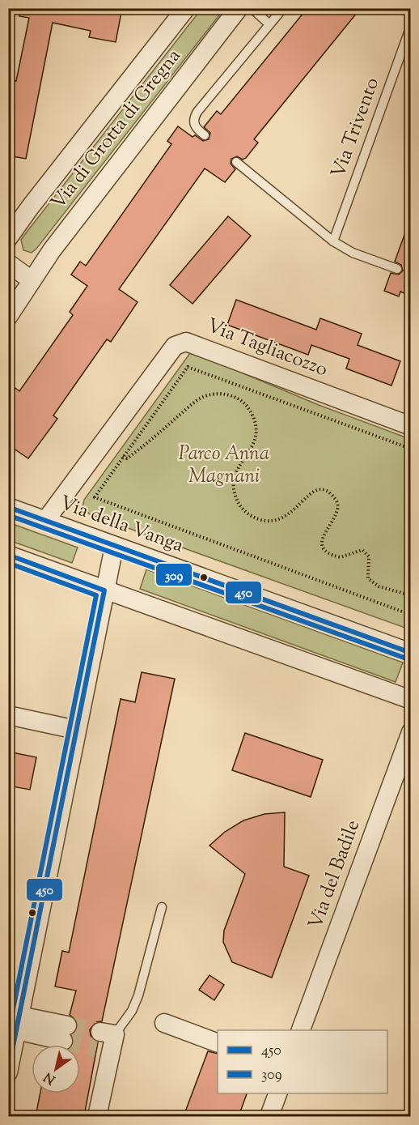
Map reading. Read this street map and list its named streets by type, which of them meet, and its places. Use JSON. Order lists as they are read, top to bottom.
{
  "streets": {
    "street": [
      "Via di Grotta di Gregna",
      "Via Tagliacozzo",
      "Via della Vanga",
      "Via del Badile"
    ],
    "lane": ["Via Trivento"]
  },
  "crossings": [
    ["Via Tagliacozzo", "Via della Vanga"]
  ],
  "parks": ["Parco Anna Magnani"],
  "lines": ["transit line 450", "transit line 309"],
  "legend": ["450", "309"],
  "north": "bottom left"
}
